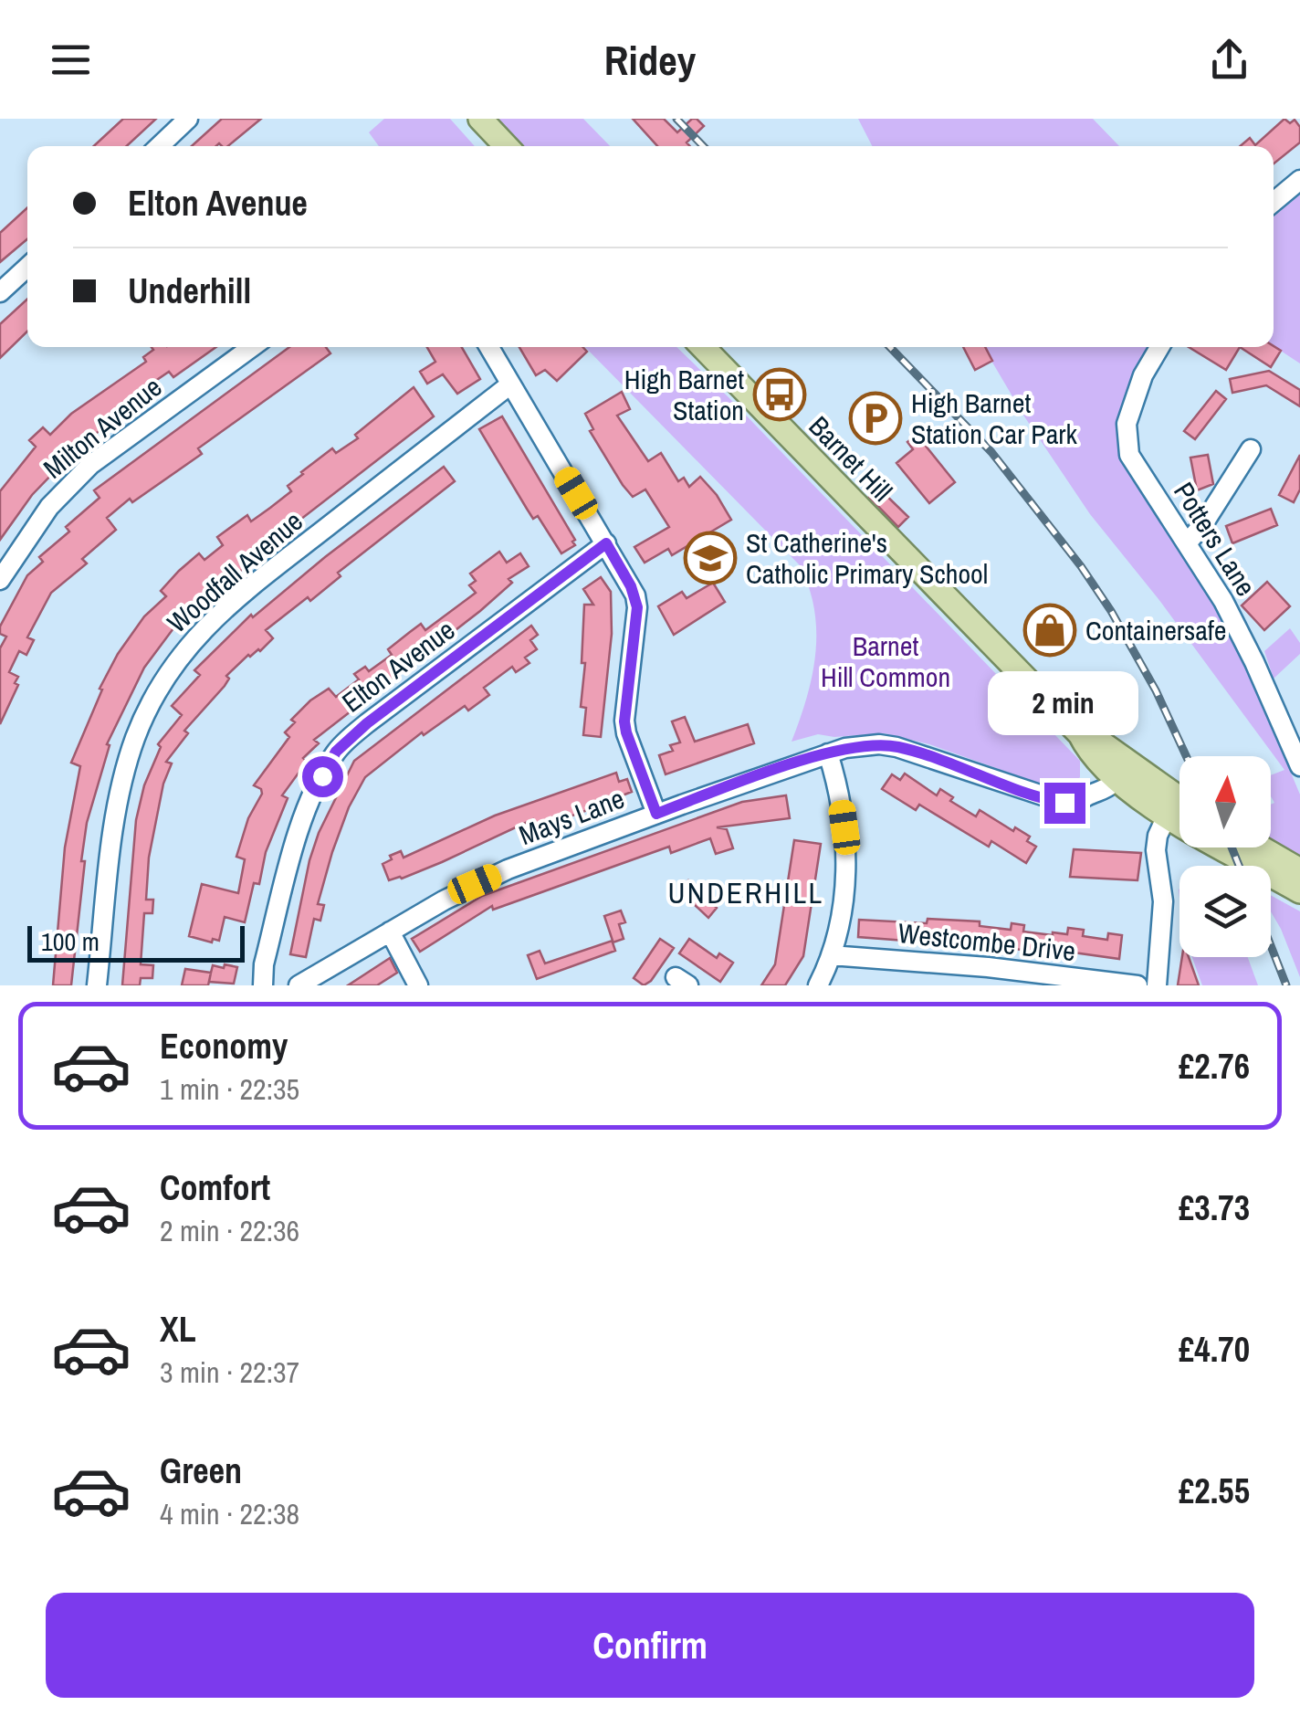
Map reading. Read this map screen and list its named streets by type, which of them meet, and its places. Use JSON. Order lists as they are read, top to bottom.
{
  "streets": {
    "main road": ["Barnet Hill"],
    "street": [
      "Milton Avenue",
      "Potters Lane",
      "Woodfall Avenue",
      "Elton Avenue",
      "Mays Lane",
      "Westcombe Drive"
    ]
  },
  "districts": ["UNDERHILL"],
  "parks": ["Barnet Hill Common"],
  "places": {
    "bus stop": ["High Barnet Station"],
    "parking": ["High Barnet Station Car Park"],
    "school or university": ["St Catherine's Catholic Primary School"],
    "shop": ["Containersafe"]
  },
  "scale_bar": "100 m",
  "north": "top",
  "page": {
    "header": "Ridey",
    "banner": ["Elton Avenue", "Underhill"],
    "bubble": "2 min",
    "scale": "100 m",
    "list": [
      {
        "name": "Economy",
        "note": "1 min · 22:35",
        "value": "£2.76"
      },
      {
        "name": "Comfort",
        "note": "2 min · 22:36",
        "value": "£3.73"
      },
      {
        "name": "XL",
        "note": "3 min · 22:37",
        "value": "£4.70"
      },
      {
        "name": "Green",
        "note": "4 min · 22:38",
        "value": "£2.55"
      }
    ],
    "buttons": "Confirm"
  }
}
